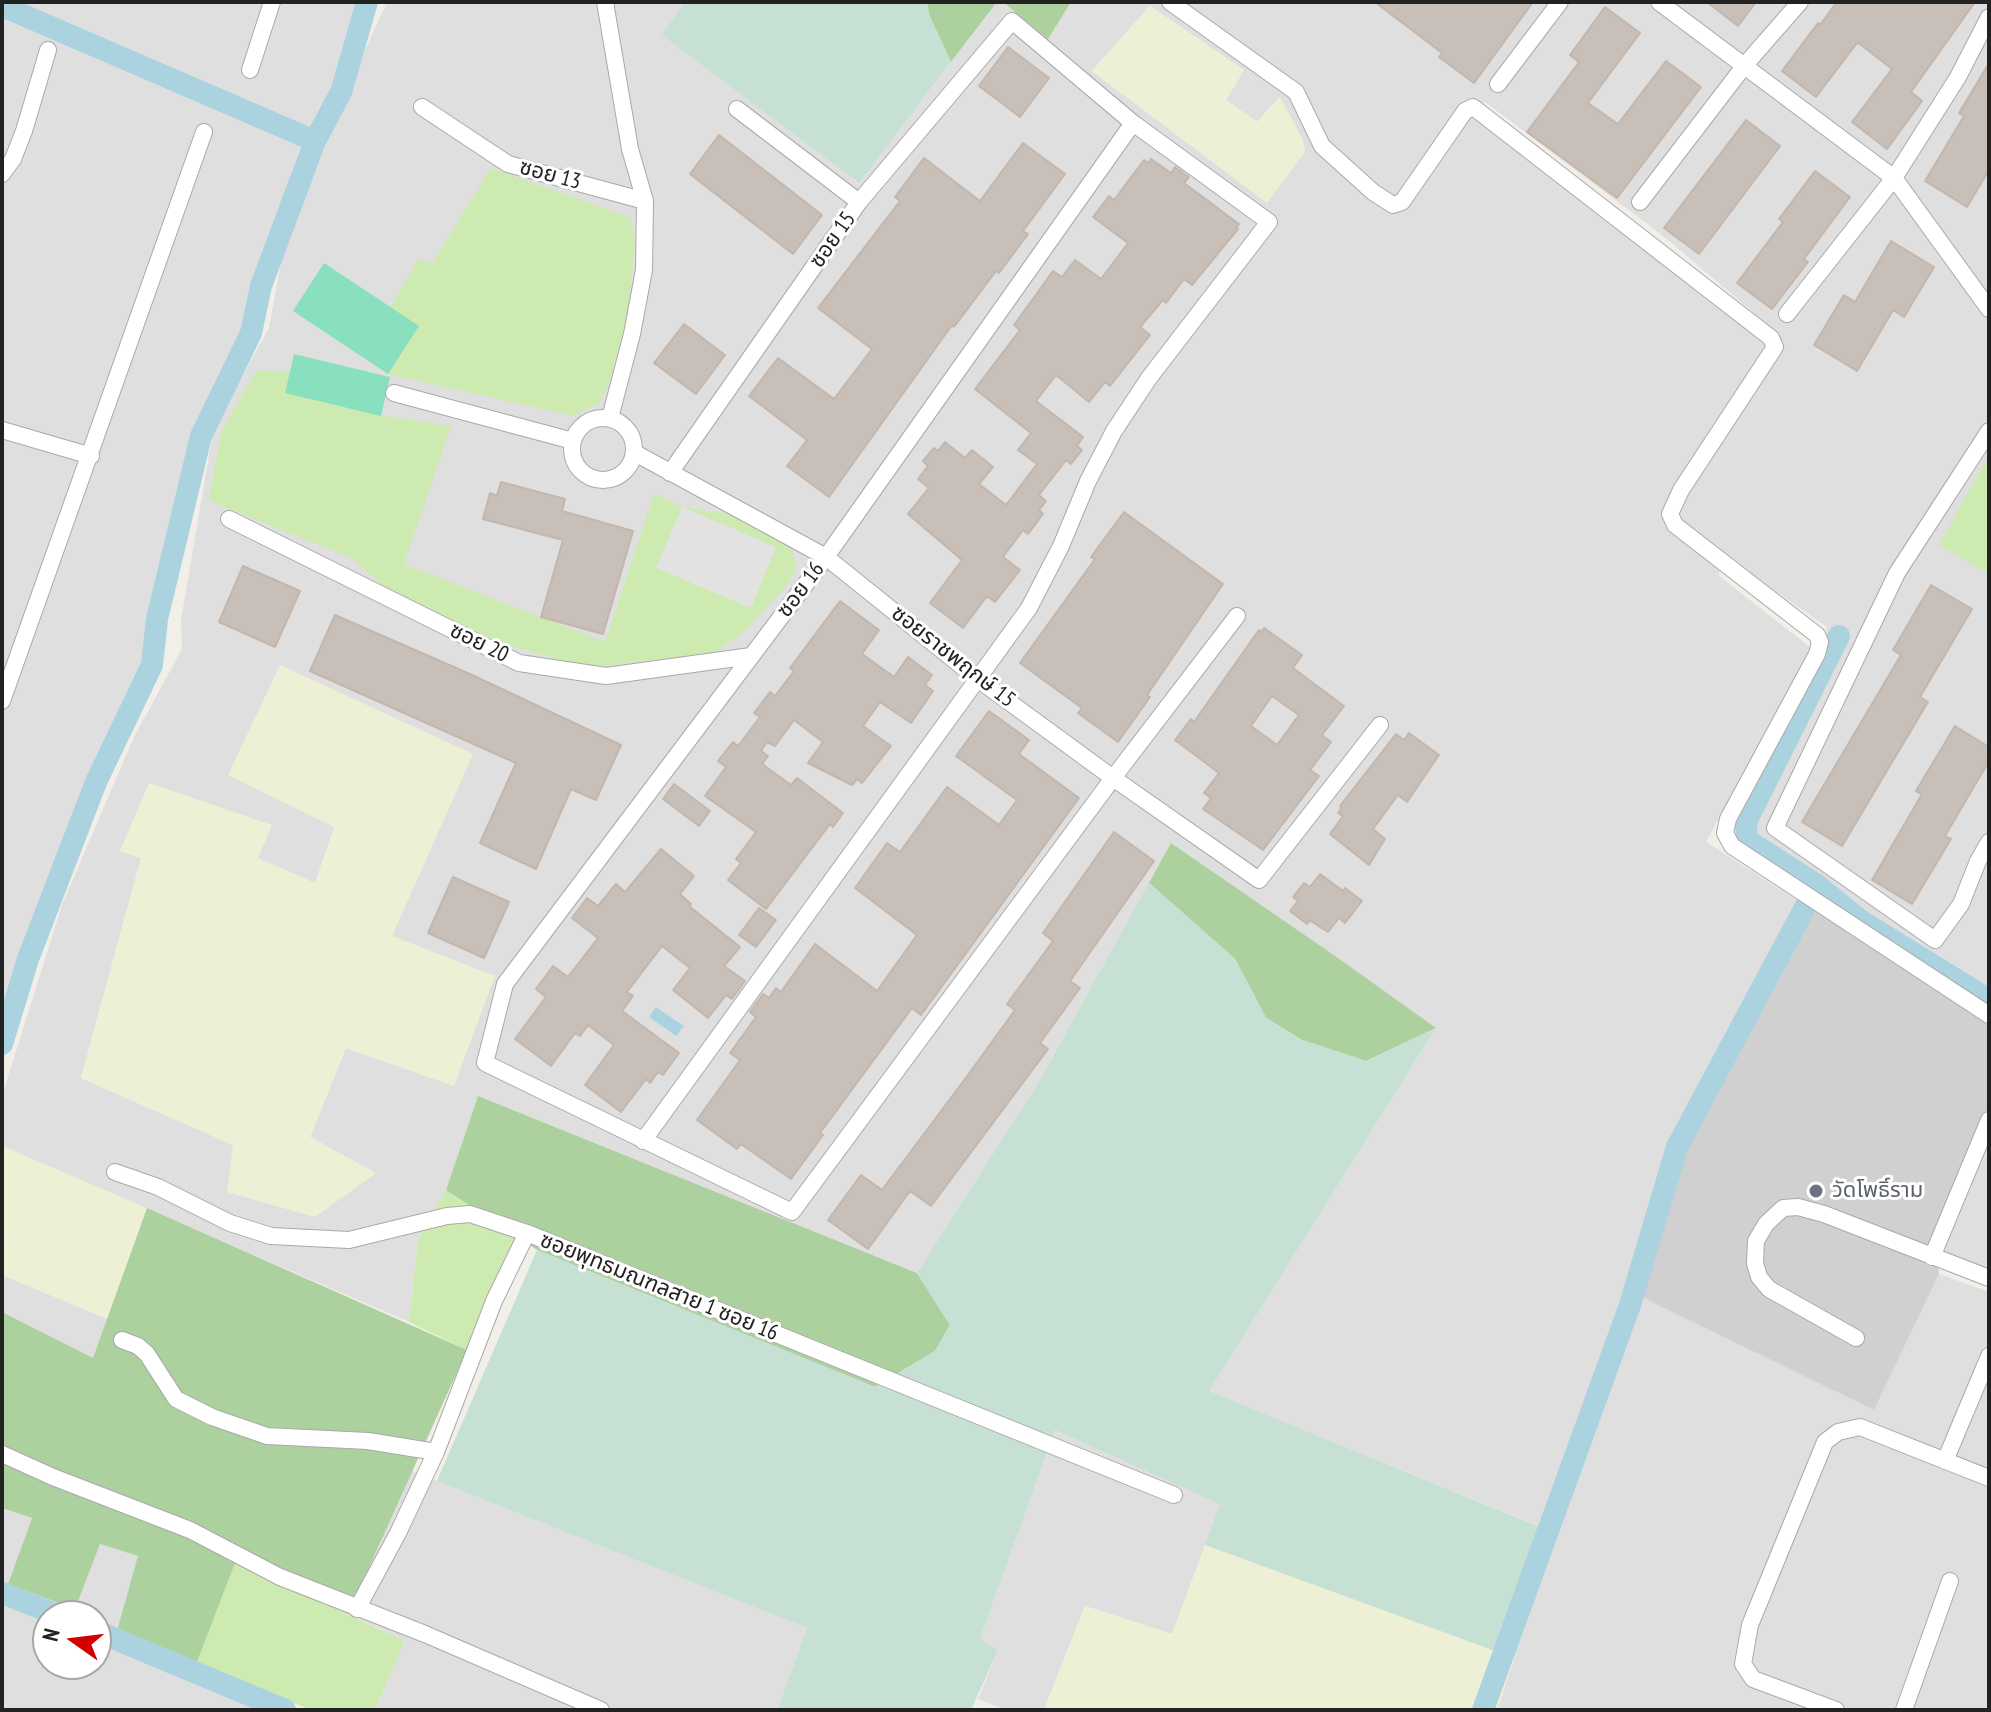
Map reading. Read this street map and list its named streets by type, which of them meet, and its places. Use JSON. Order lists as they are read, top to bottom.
{
  "streets": {
    "street": [
      "ซอย 13",
      "ซอย 15",
      "ซอย 16",
      "ซอย 20",
      "ซอยราชพฤกษ์ 15",
      "ซอยพุทธมณฑลสาย 1 ซอย 16"
    ]
  },
  "crossings": [
    ["ซอย 15", "ซอย 16"],
    ["ซอย 15", "ซอยราชพฤกษ์ 15"],
    ["ซอย 16", "ซอย 20"],
    ["ซอย 16", "ซอยราชพฤกษ์ 15"]
  ],
  "places": ["วัดโพธิ์ราม"],
  "north": "left"
}
